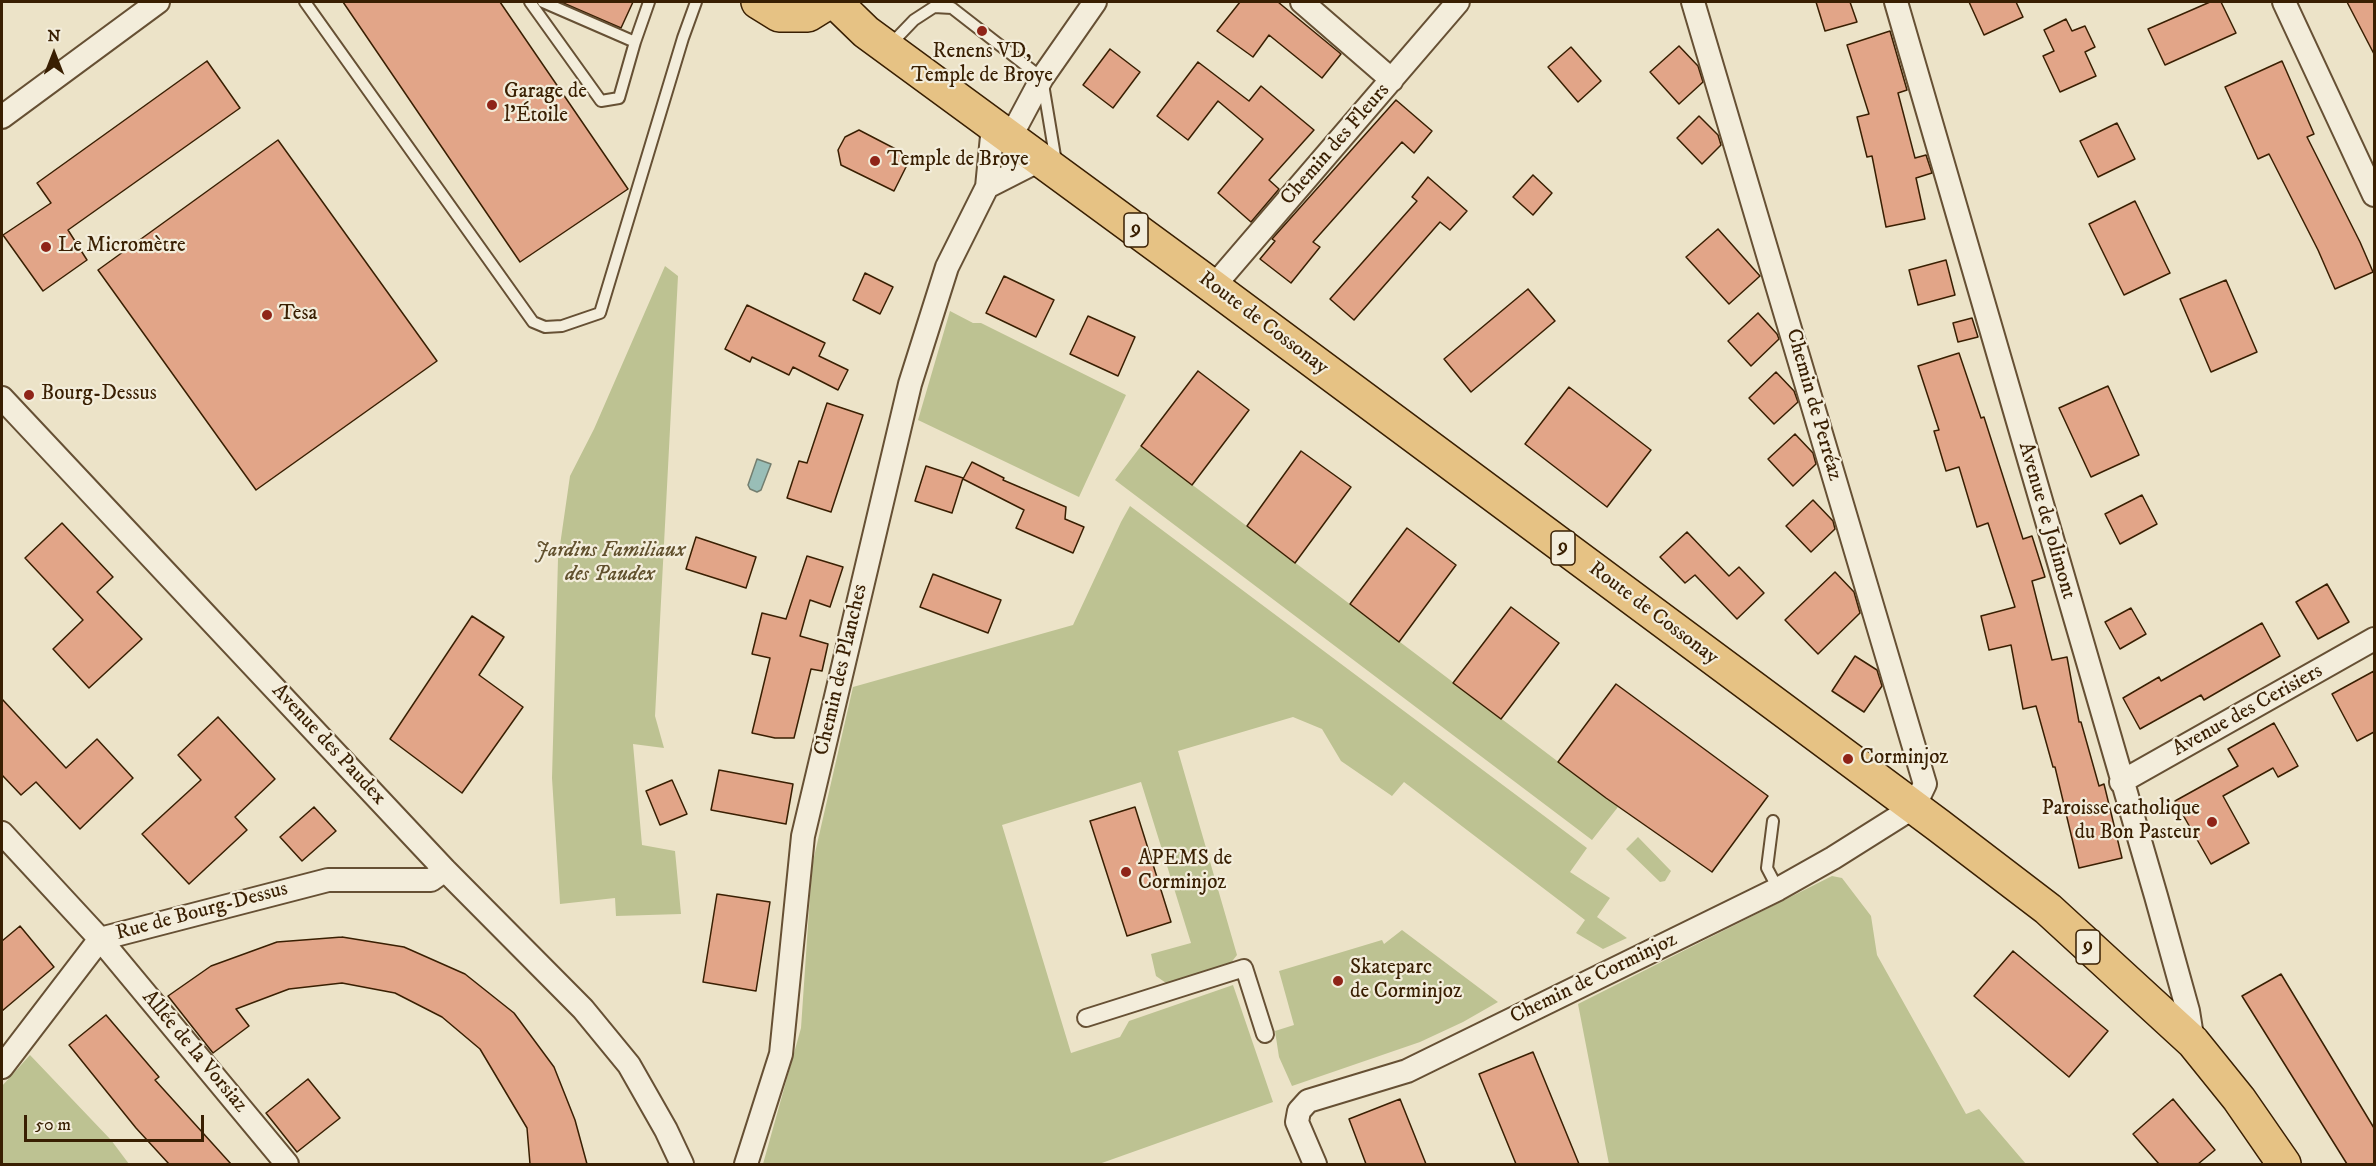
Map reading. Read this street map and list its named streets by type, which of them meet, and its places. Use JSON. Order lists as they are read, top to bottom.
{
  "streets": {
    "main road": ["9", "Route de Cossonay"],
    "street": [
      "Chemin des Fleurs",
      "Chemin de Perréaz",
      "Avenue de Jolimont",
      "Chemin des Planches",
      "Avenue des Cerisiers",
      "Avenue des Paudex",
      "Rue de Bourg-Dessus",
      "Chemin de Corminjoz",
      "Allée de la Vorsiaz"
    ]
  },
  "crossings": [
    ["Chemin des Fleurs", "Route de Cossonay"],
    ["Route de Cossonay", "Chemin de Perréaz"],
    ["Route de Cossonay", "Avenue de Jolimont"],
    ["Route de Cossonay", "Chemin des Planches"],
    ["Route de Cossonay", "Chemin de Corminjoz"],
    ["Chemin de Perréaz", "Chemin de Corminjoz"],
    ["Avenue de Jolimont", "Avenue des Cerisiers"],
    ["Avenue des Paudex", "Rue de Bourg-Dessus"],
    ["Rue de Bourg-Dessus", "Allée de la Vorsiaz"]
  ],
  "parks": ["Jardins Familiaux des Paudex"],
  "places": [
    "Renens VD, Temple de Broye",
    "Garage de l'Étoile",
    "Temple de Broye",
    "Le Micromètre",
    "Tesa",
    "Bourg-Dessus",
    "Corminjoz",
    "Paroisse catholique du Bon Pasteur",
    "APEMS de Corminjoz",
    "Skateparc de Corminjoz"
  ],
  "scale_bar": "50 m",
  "north": "top"
}
